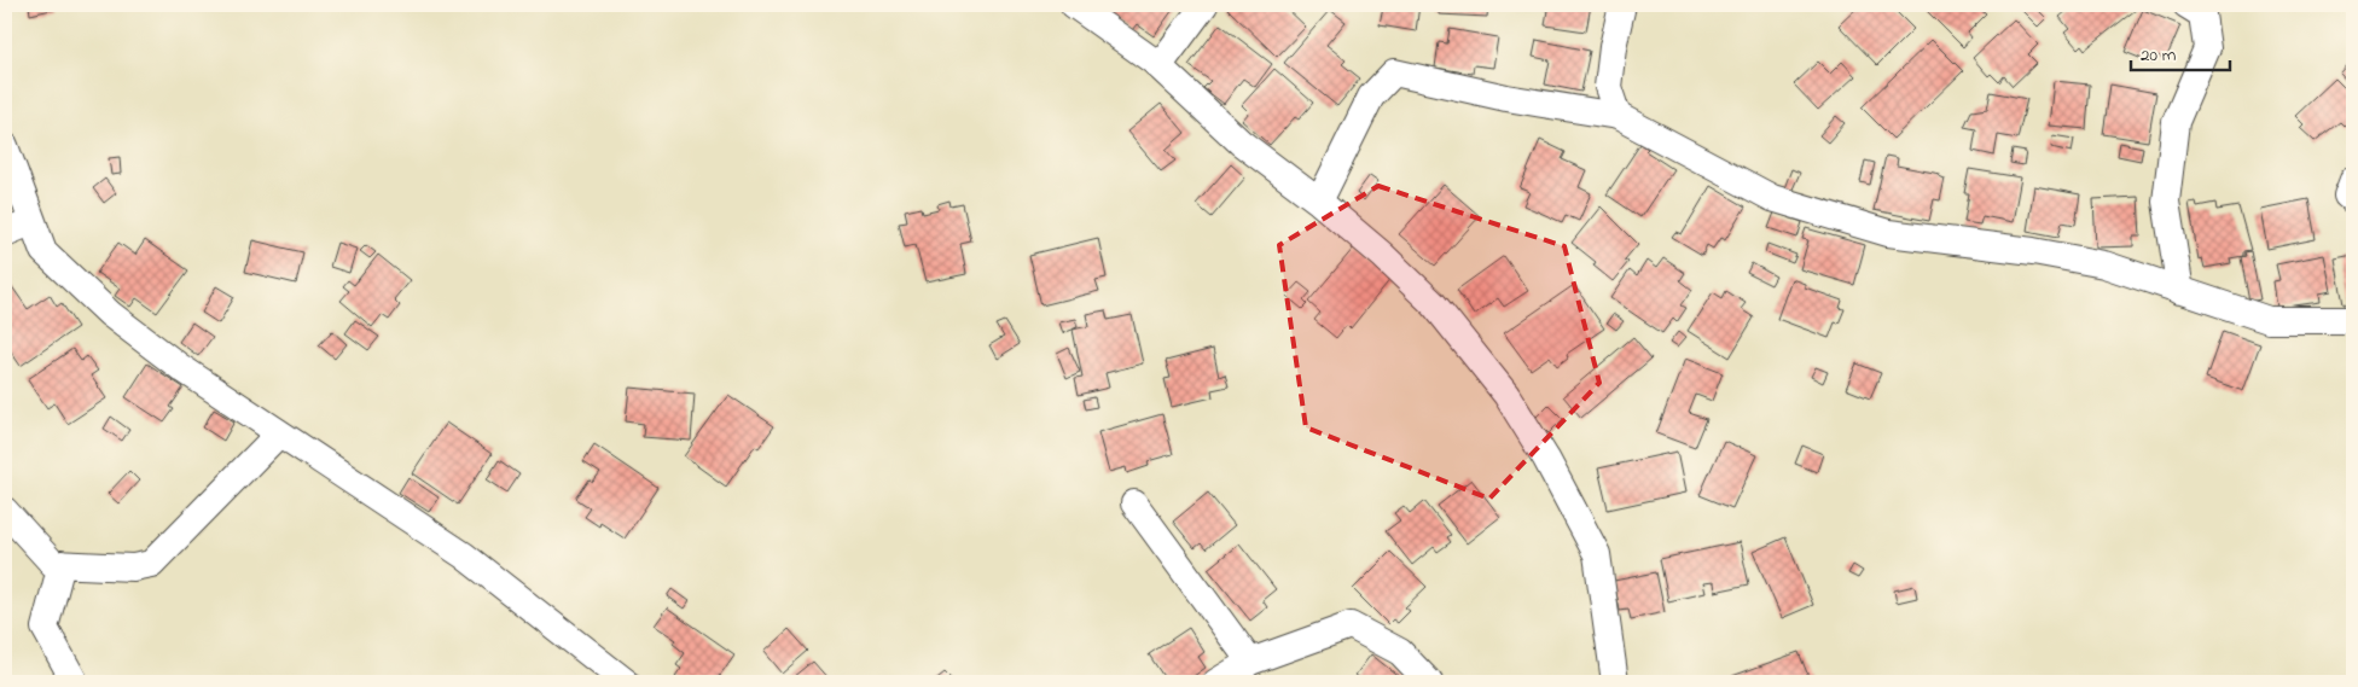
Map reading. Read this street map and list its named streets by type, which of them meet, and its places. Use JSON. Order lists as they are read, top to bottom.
{
  "scale_bar": "20 m"
}
